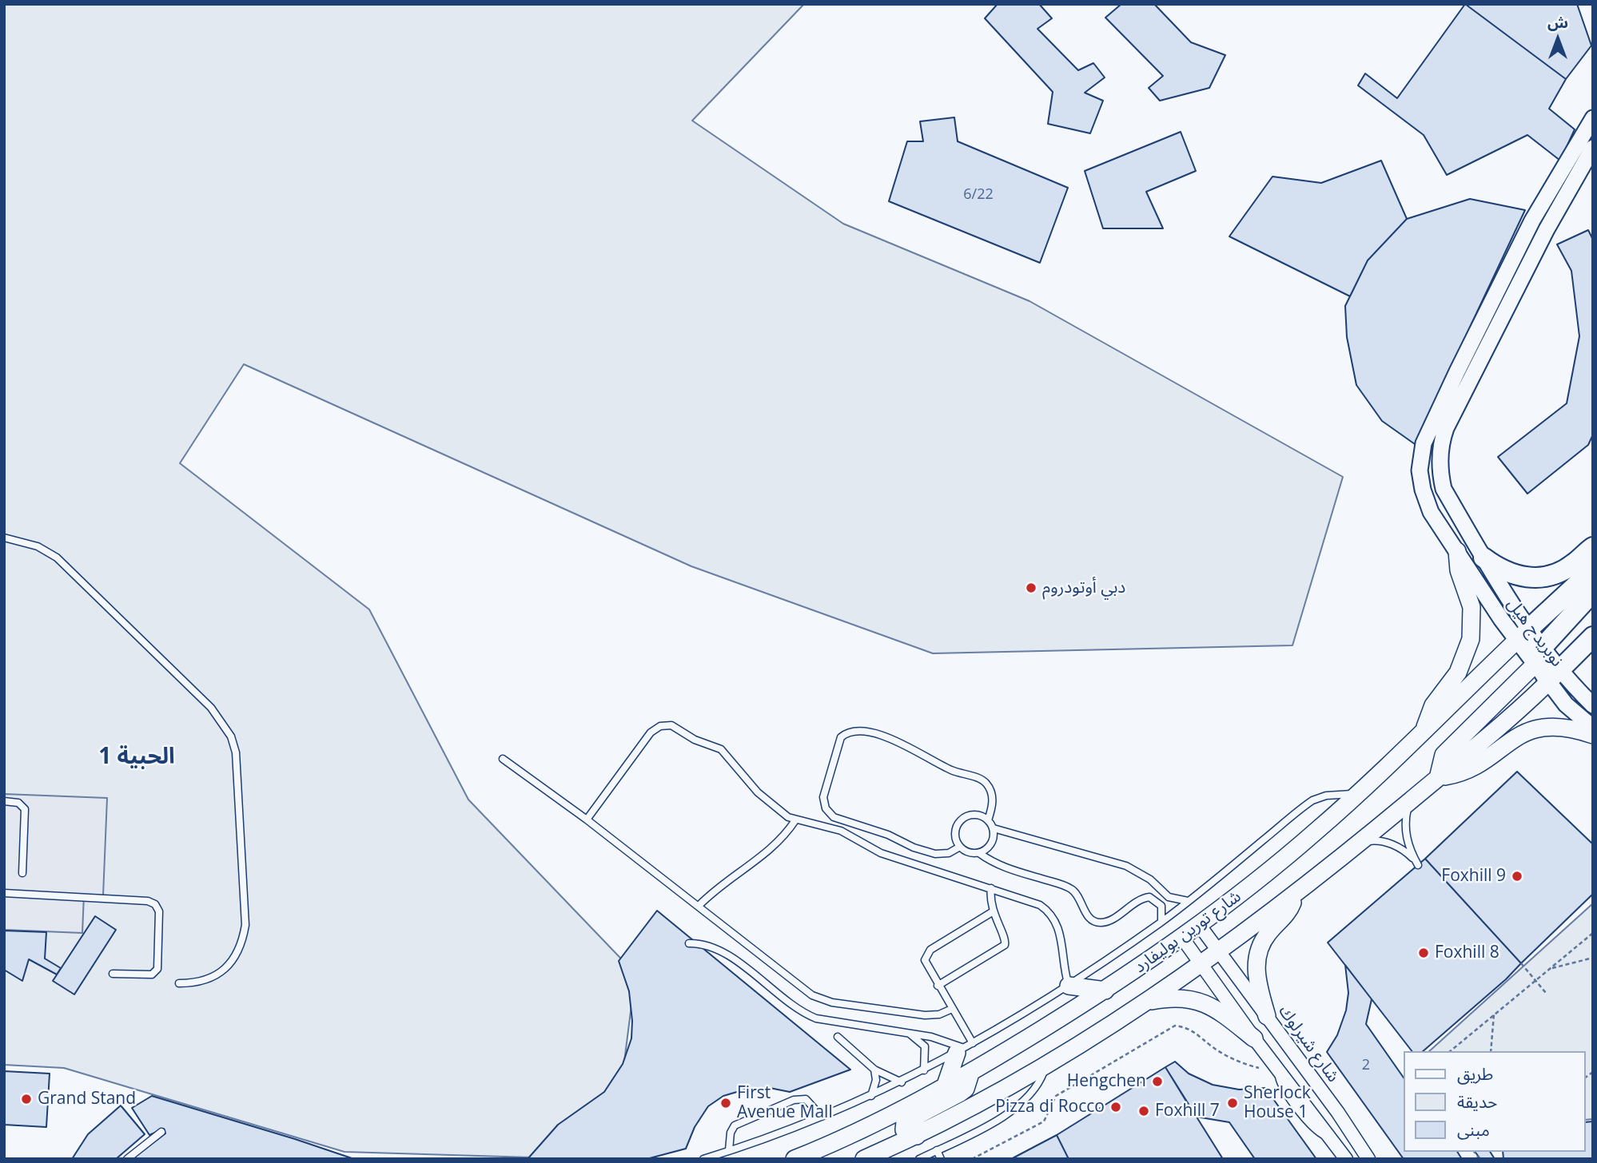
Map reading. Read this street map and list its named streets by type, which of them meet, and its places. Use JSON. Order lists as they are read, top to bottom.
{
  "streets": {
    "main road": ["شارع تورين بوليفارد"],
    "street": ["نوبريدج هيل", "شارع شيرلوك"]
  },
  "crossings": [
    ["نوبريدج هيل", "شارع تورين بوليفارد"],
    ["شارع تورين بوليفارد", "شارع شيرلوك"]
  ],
  "districts": ["الحبية 1"],
  "places": [
    "دبي أوتودروم",
    "Foxhill 9",
    "Foxhill 8",
    "Hengchen",
    "Grand Stand",
    "First Avenue Mall",
    "Sherlock House 1",
    "Pizza di Rocco",
    "Foxhill 7"
  ],
  "house_numbers": ["6/22", "2"],
  "legend": ["طريق", "حديقة", "مبنى"],
  "north": "top"
}
